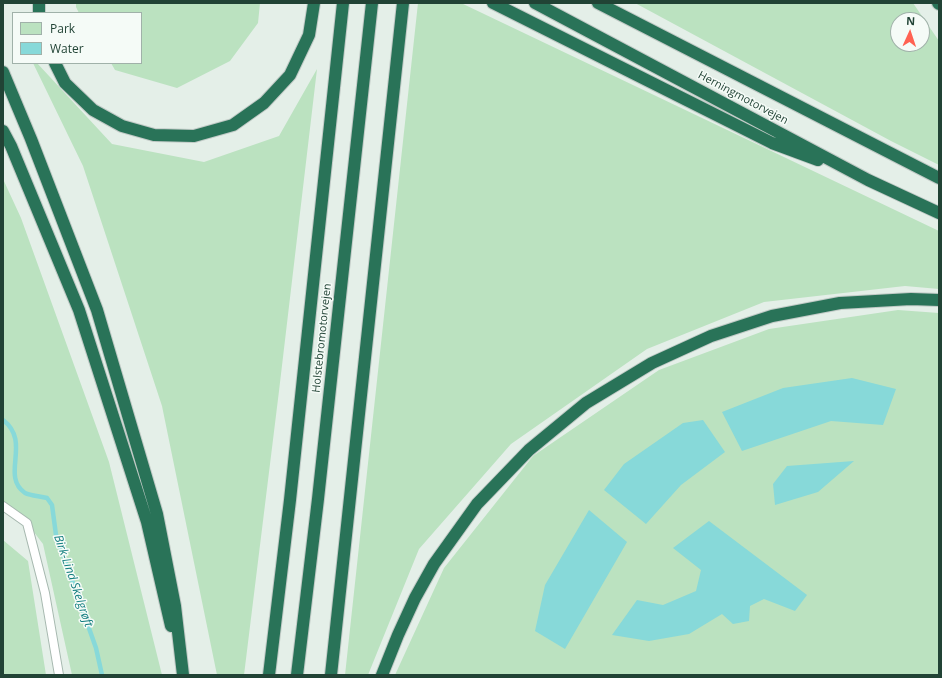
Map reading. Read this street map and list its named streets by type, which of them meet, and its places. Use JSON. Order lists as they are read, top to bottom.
{
  "streets": {
    "highway": ["Herningmotorvejen", "Holstebromotorvejen"]
  },
  "water": ["Birk-Lind Skelgrøft"],
  "legend": ["Park", "Water"],
  "north": "top"
}
